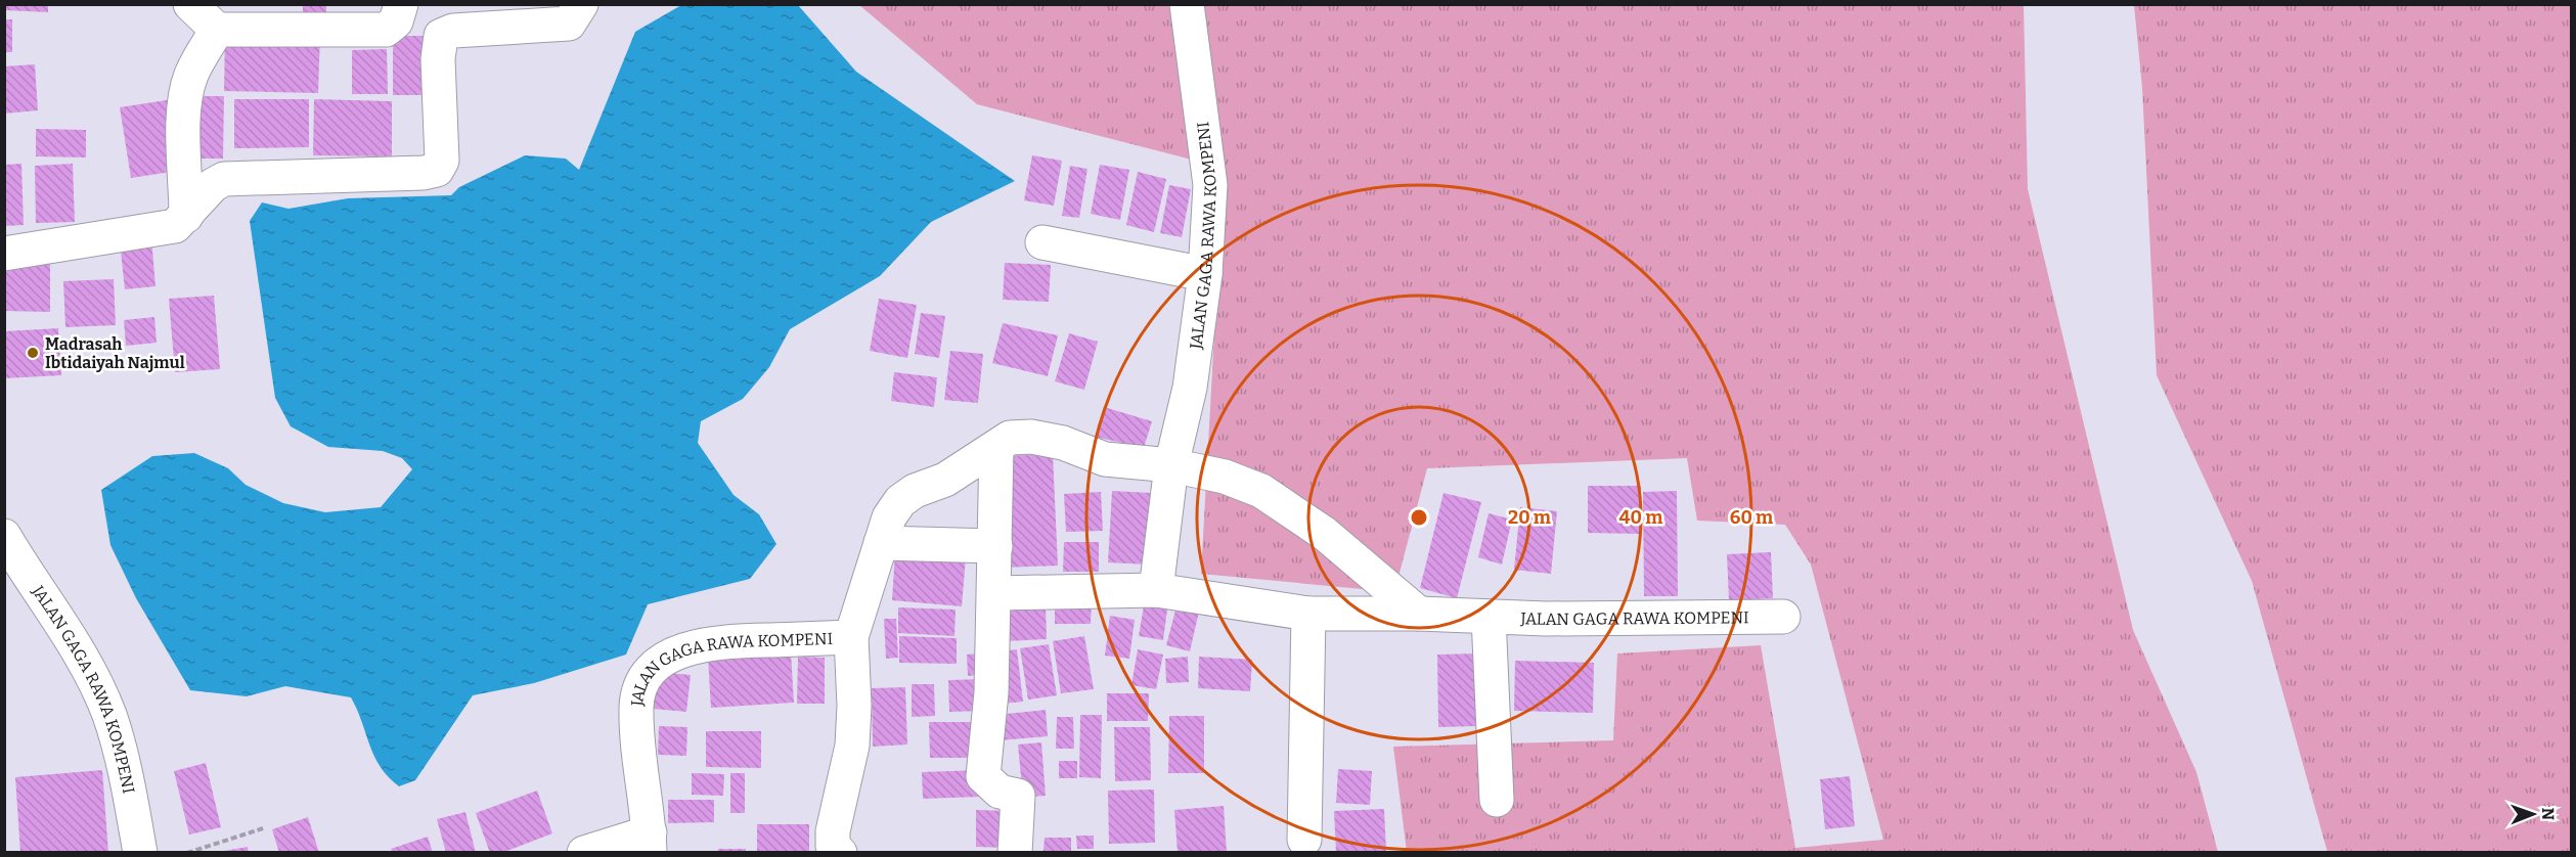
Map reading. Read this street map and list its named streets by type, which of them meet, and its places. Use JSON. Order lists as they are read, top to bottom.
{
  "streets": {
    "street": ["JALAN GAGA RAWA KOMPENI"]
  },
  "places": ["Madrasah Ibtidaiyah Najmul"],
  "north": "right",
  "rings": ["20 m", "40 m", "60 m"]
}
